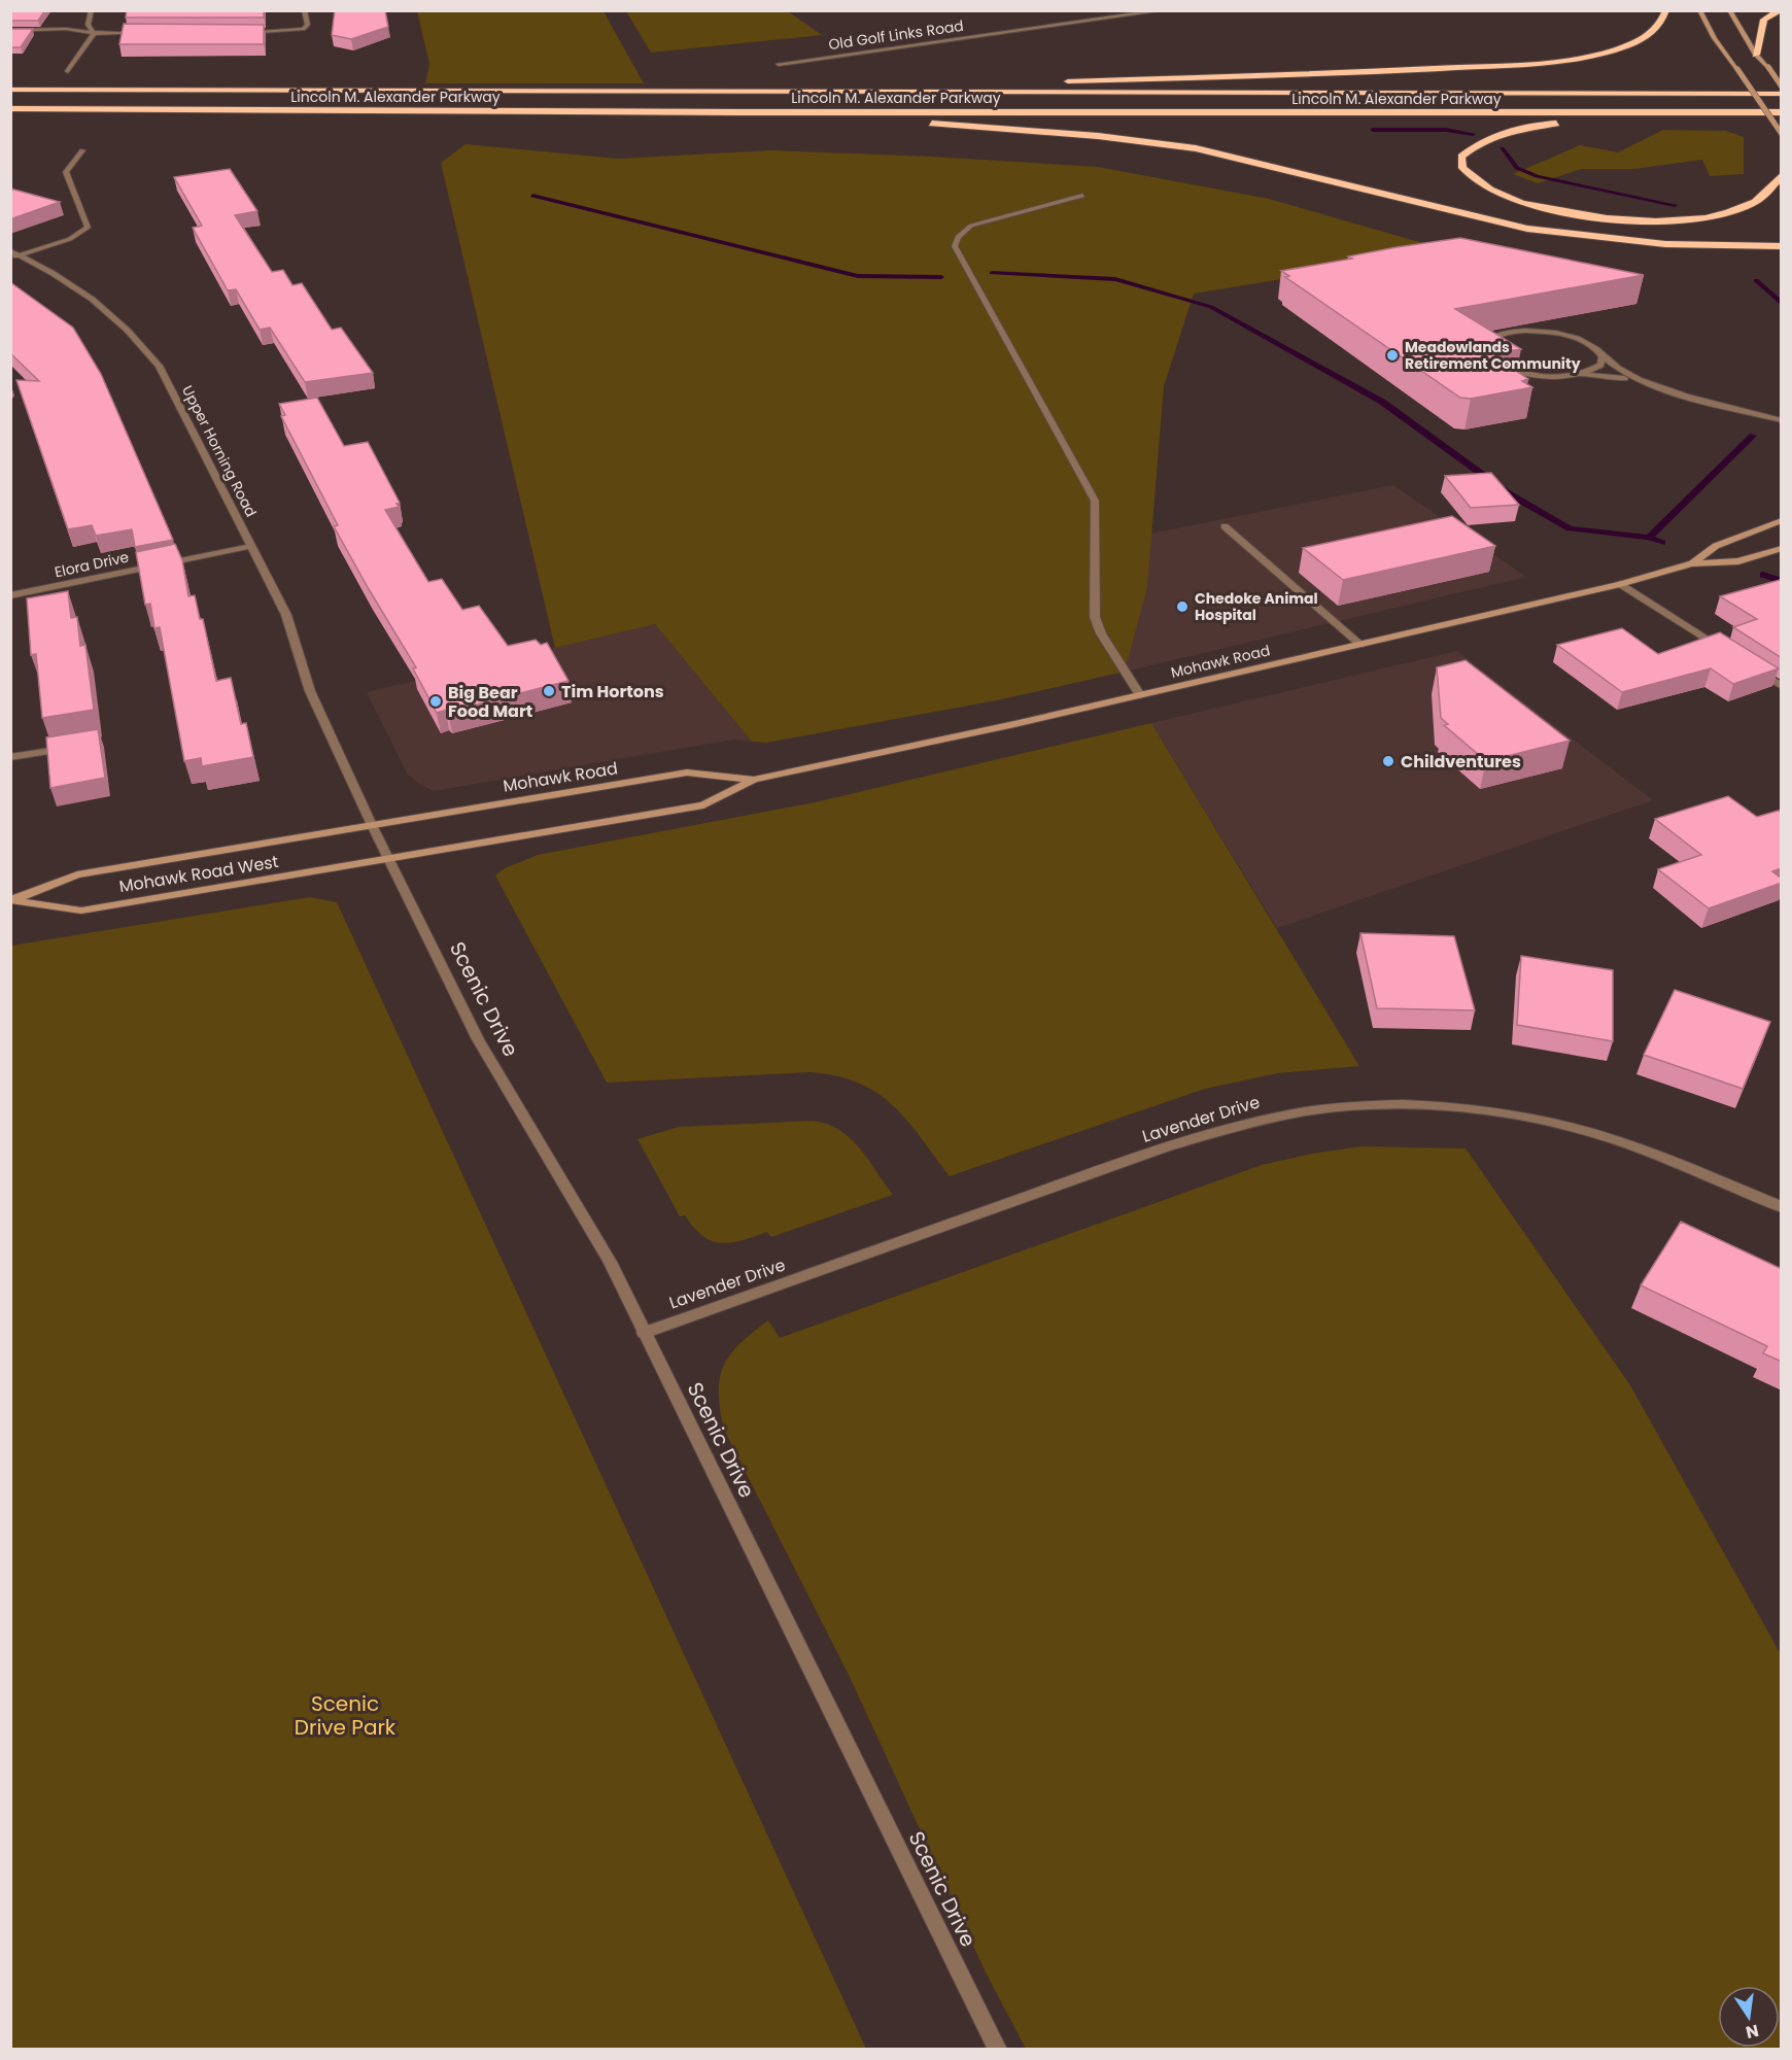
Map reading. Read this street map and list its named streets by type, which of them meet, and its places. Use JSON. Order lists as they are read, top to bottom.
{
  "streets": {
    "highway": ["Lincoln M. Alexander Parkway"],
    "main road": ["Mohawk Road", "Mohawk Road West"],
    "street": [
      "Old Golf Links Road",
      "Upper Horning Road",
      "Elora Drive",
      "Scenic Drive",
      "Lavender Drive"
    ]
  },
  "crossings": [
    ["Upper Horning Road", "Elora Drive"],
    ["Upper Horning Road", "Mohawk Road"],
    ["Upper Horning Road", "Mohawk Road West"],
    ["Upper Horning Road", "Scenic Drive"],
    ["Mohawk Road", "Mohawk Road West"],
    ["Mohawk Road", "Scenic Drive"],
    ["Mohawk Road West", "Scenic Drive"],
    ["Scenic Drive", "Lavender Drive"]
  ],
  "parks": ["Scenic Drive Park"],
  "places": [
    "Meadowlands Retirement Community",
    "Chedoke Animal Hospital",
    "Tim Hortons",
    "Big Bear Food Mart",
    "Childventures"
  ],
  "north": "bottom"
}
